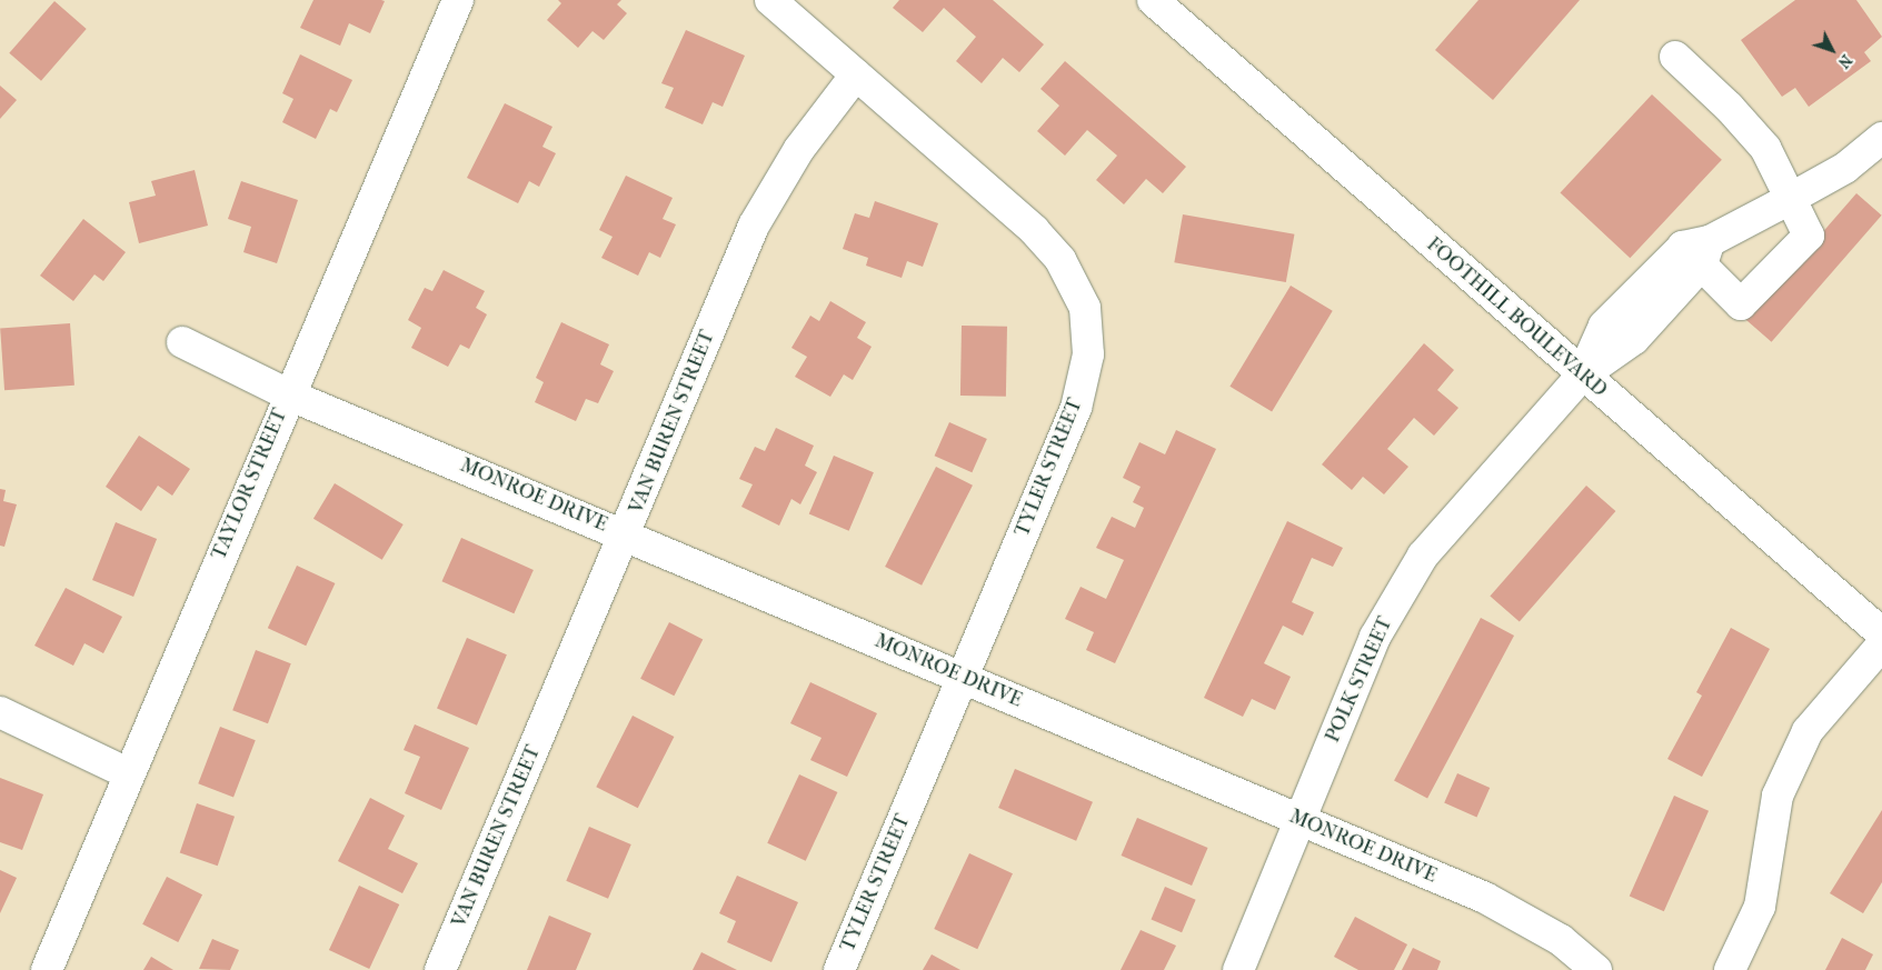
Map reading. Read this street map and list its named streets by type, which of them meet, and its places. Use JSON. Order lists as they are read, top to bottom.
{
  "streets": {
    "street": [
      "FOOTHILL BOULEVARD",
      "VAN BUREN STREET",
      "TYLER STREET",
      "TAYLOR STREET",
      "MONROE DRIVE",
      "POLK STREET"
    ]
  },
  "crossings": [
    ["FOOTHILL BOULEVARD", "POLK STREET"],
    ["VAN BUREN STREET", "TYLER STREET"],
    ["VAN BUREN STREET", "MONROE DRIVE"],
    ["TYLER STREET", "MONROE DRIVE"],
    ["TAYLOR STREET", "MONROE DRIVE"],
    ["MONROE DRIVE", "POLK STREET"]
  ],
  "north": "bottom right"
}
